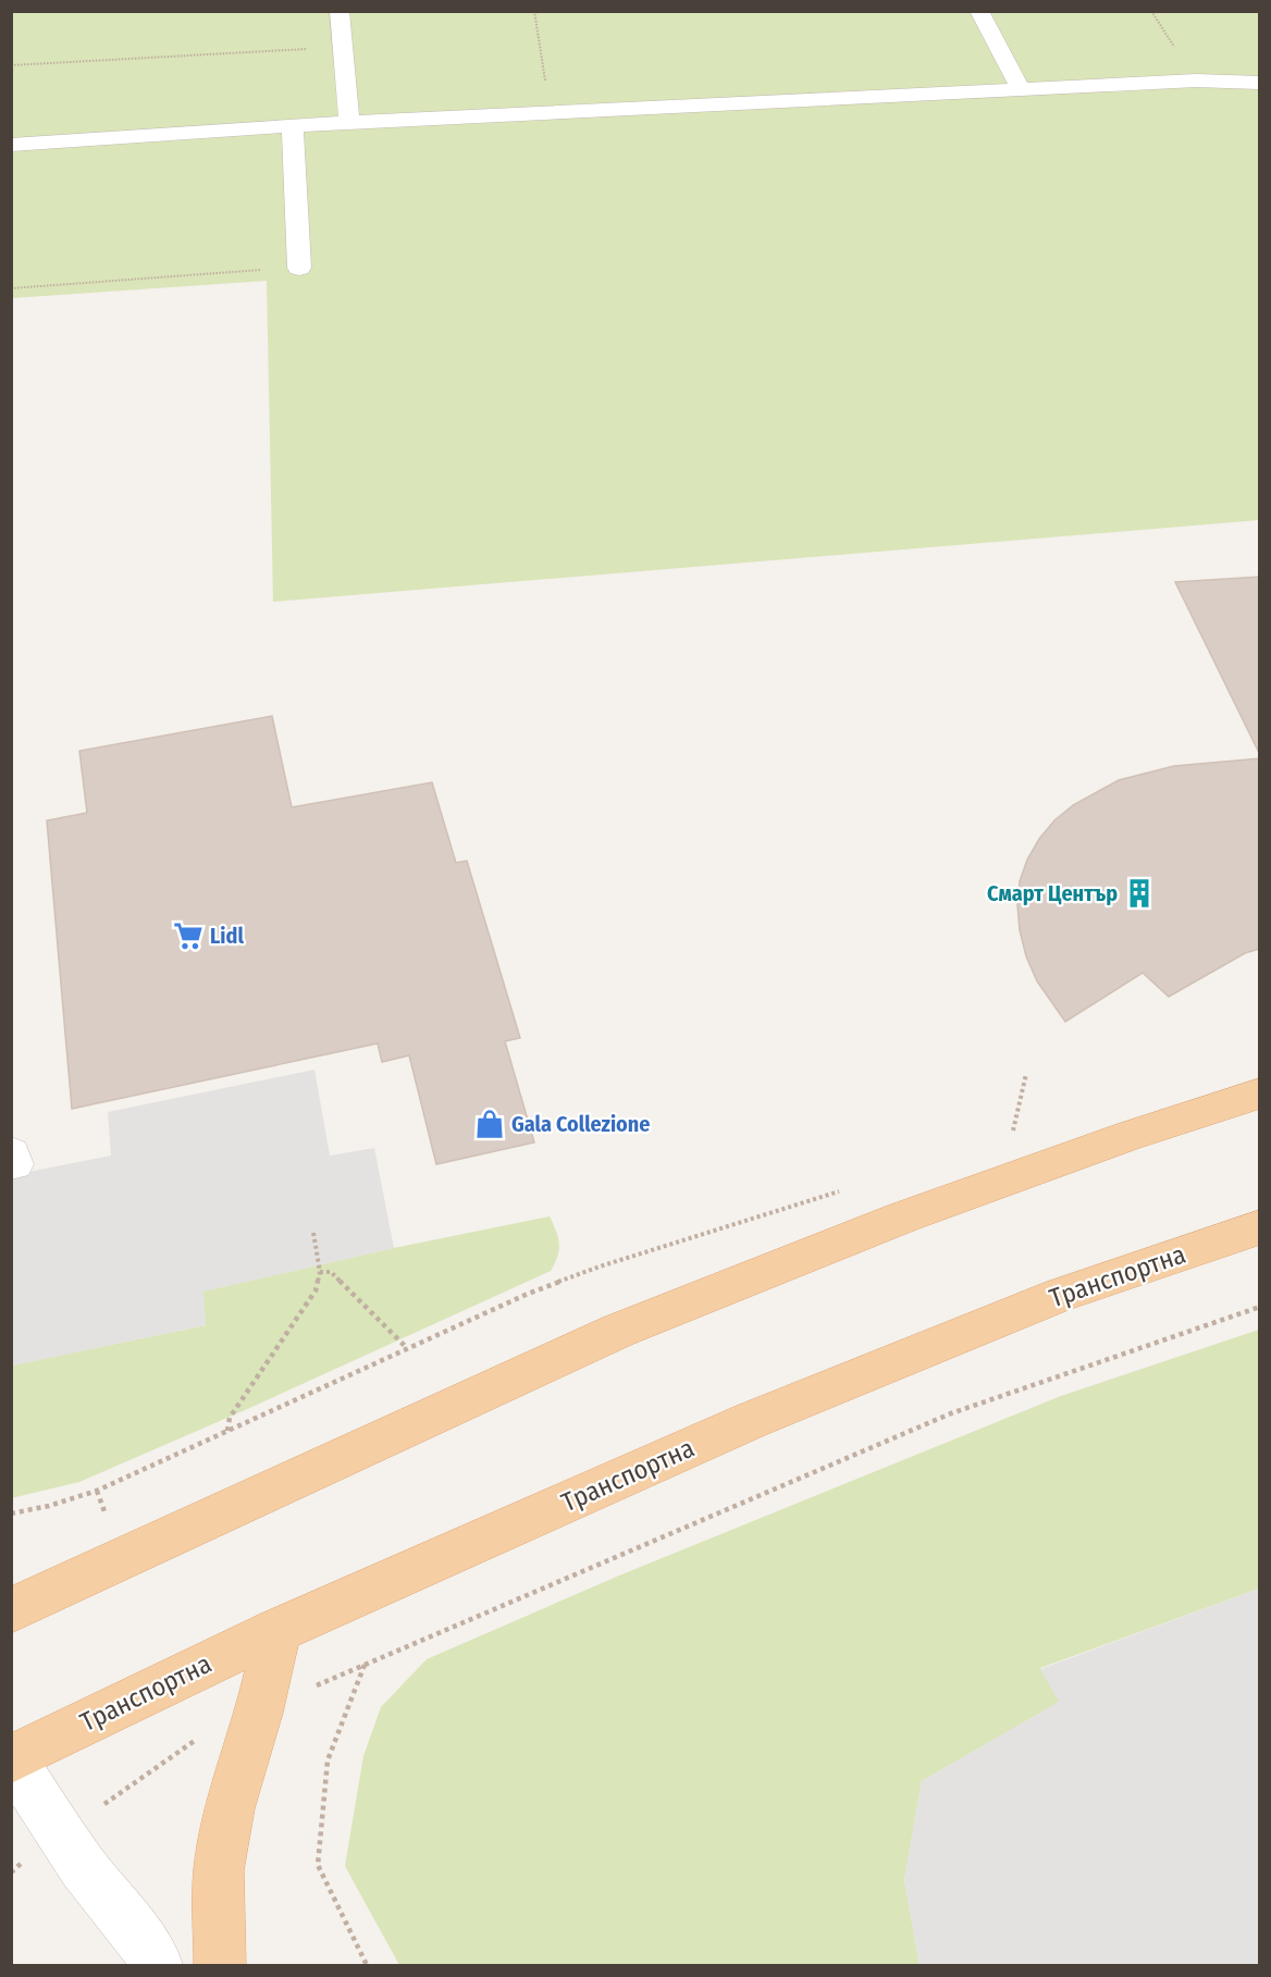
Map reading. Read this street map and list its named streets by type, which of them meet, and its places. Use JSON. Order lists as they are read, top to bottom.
{
  "streets": {
    "main road": ["Транспортна"]
  },
  "places": {
    "building": ["Смарт Център"],
    "supermarket": ["Lidl"],
    "shop": ["Gala Collezione"]
  }
}
